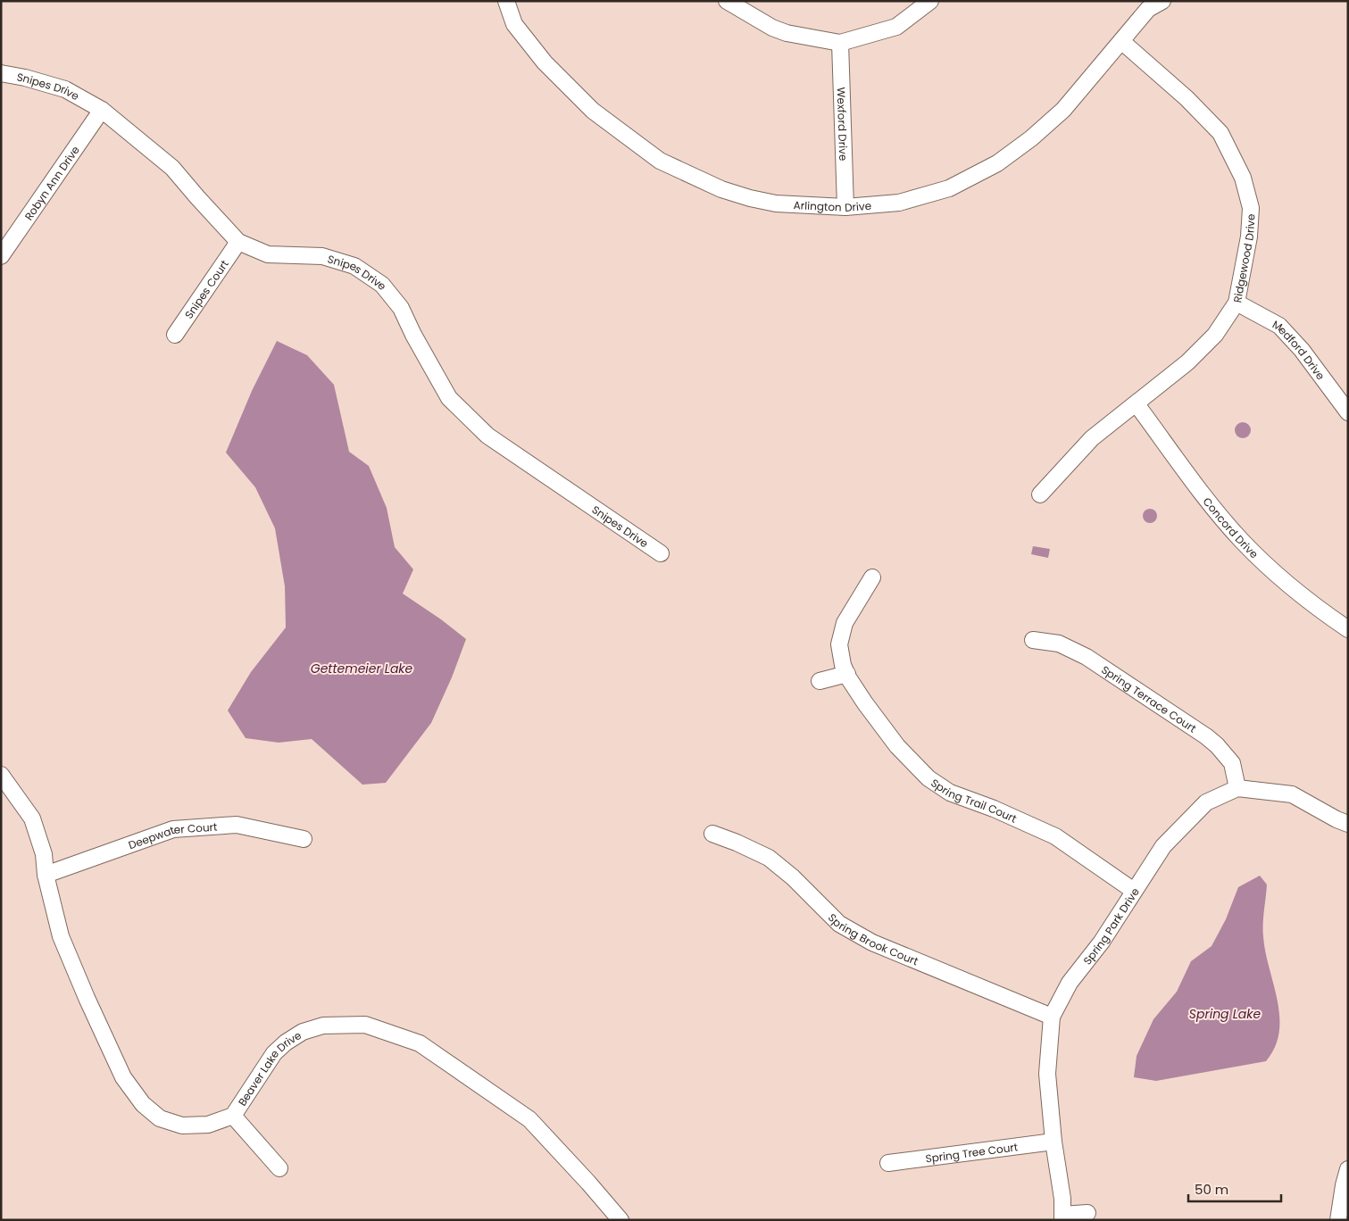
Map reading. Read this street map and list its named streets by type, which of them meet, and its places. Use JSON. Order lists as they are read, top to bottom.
{
  "streets": {
    "street": [
      "Snipes Drive",
      "Wexford Drive",
      "Robyn Ann Drive",
      "Arlington Drive",
      "Ridgewood Drive",
      "Snipes Court",
      "Medford Drive",
      "Concord Drive",
      "Spring Terrace Court",
      "Spring Trail Court",
      "Deepwater Court",
      "Spring Park Drive",
      "Spring Brook Court",
      "Beaver Lake Drive",
      "Spring Tree Court"
    ]
  },
  "crossings": [
    ["Snipes Drive", "Robyn Ann Drive"],
    ["Snipes Drive", "Snipes Court"],
    ["Wexford Drive", "Arlington Drive"],
    ["Arlington Drive", "Ridgewood Drive"],
    ["Ridgewood Drive", "Medford Drive"],
    ["Ridgewood Drive", "Concord Drive"],
    ["Spring Terrace Court", "Spring Park Drive"],
    ["Spring Trail Court", "Spring Park Drive"],
    ["Deepwater Court", "Beaver Lake Drive"],
    ["Spring Park Drive", "Spring Brook Court"],
    ["Spring Park Drive", "Spring Tree Court"]
  ],
  "water": ["Gettemeier Lake", "Spring Lake"],
  "scale_bar": "50 m"
}
